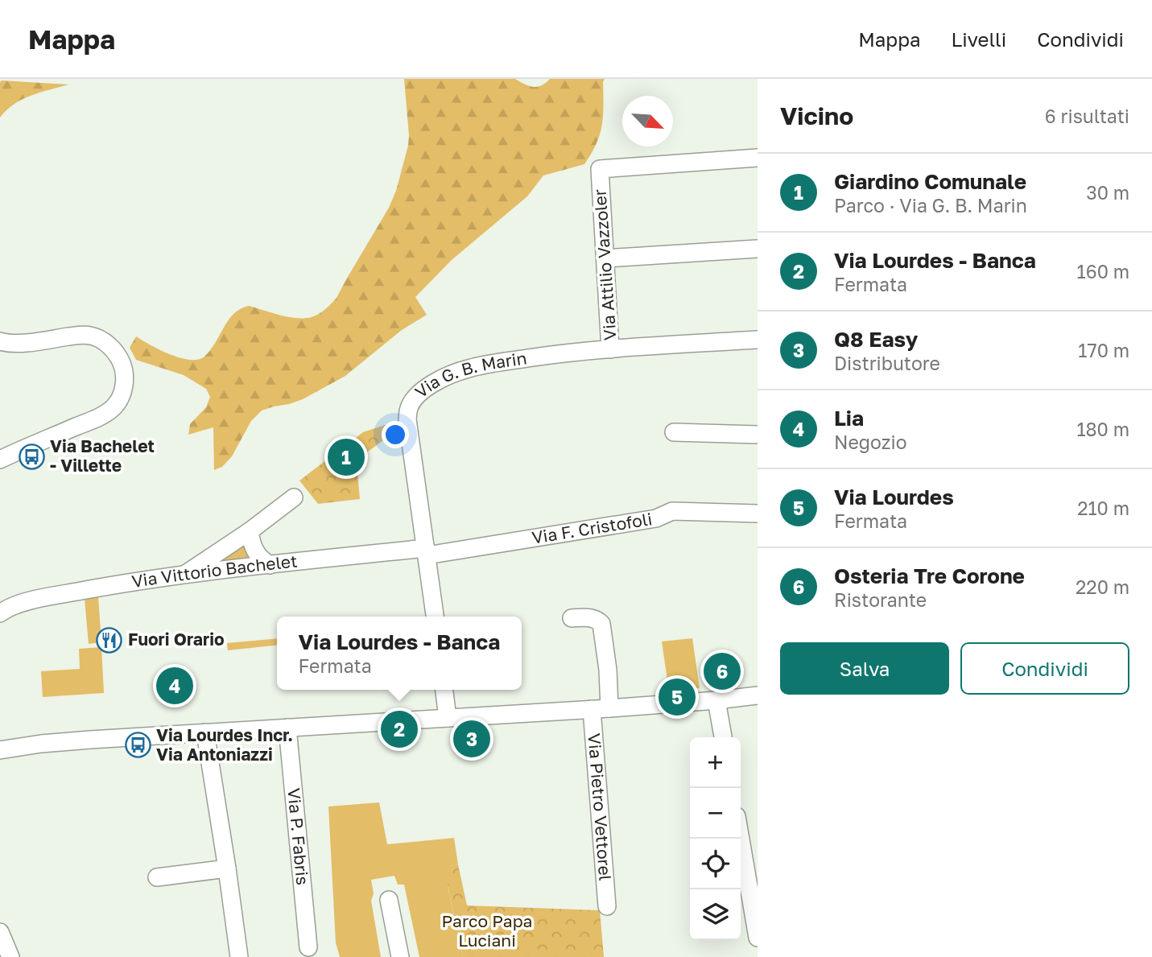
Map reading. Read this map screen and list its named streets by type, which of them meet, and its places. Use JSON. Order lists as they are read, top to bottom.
{
  "streets": {
    "street": [
      "Via Attilio Vazzoler",
      "Via G. B. Marin",
      "Via F. Cristofoli",
      "Via Vittorio Bachelet",
      "Via Pietro Vettorel",
      "Via P. Fabris"
    ]
  },
  "crossings": [
    ["Via Attilio Vazzoler", "Via G. B. Marin"],
    ["Via G. B. Marin", "Via F. Cristofoli"],
    ["Via G. B. Marin", "Via Vittorio Bachelet"],
    ["Via F. Cristofoli", "Via Vittorio Bachelet"]
  ],
  "parks": ["Parco Papa Luciani"],
  "places": {
    "bus stop": ["Via Bachelet - Villette", "Via Lourdes Incr. Via Antoniazzi"],
    "restaurant": ["Fuori Orario"]
  },
  "north": "bottom right",
  "page": {
    "header": "Mappa",
    "nav": ["Mappa", "Livelli", "Condividi"],
    "heading": ["Vicino", "6 risultati"],
    "list": [
      {
        "mark": "1",
        "name": "Giardino Comunale",
        "note": "Parco · Via G. B. Marin",
        "value": "30 m"
      },
      {
        "mark": "2",
        "name": "Via Lourdes - Banca",
        "note": "Fermata",
        "value": "160 m"
      },
      {
        "mark": "3",
        "name": "Q8 Easy",
        "note": "Distributore",
        "value": "170 m"
      },
      {
        "mark": "4",
        "name": "Lia",
        "note": "Negozio",
        "value": "180 m"
      },
      {
        "mark": "5",
        "name": "Via Lourdes",
        "note": "Fermata",
        "value": "210 m"
      },
      {
        "mark": "6",
        "name": "Osteria Tre Corone",
        "note": "Ristorante",
        "value": "220 m"
      }
    ],
    "pins": [
      "1",
      "6",
      "4",
      "5",
      "2",
      "3"
    ],
    "popup": ["Via Lourdes - Banca", "Fermata"],
    "buttons": ["Salva", "Condividi"],
    "map_buttons": ["+", "−"]
  }
}
